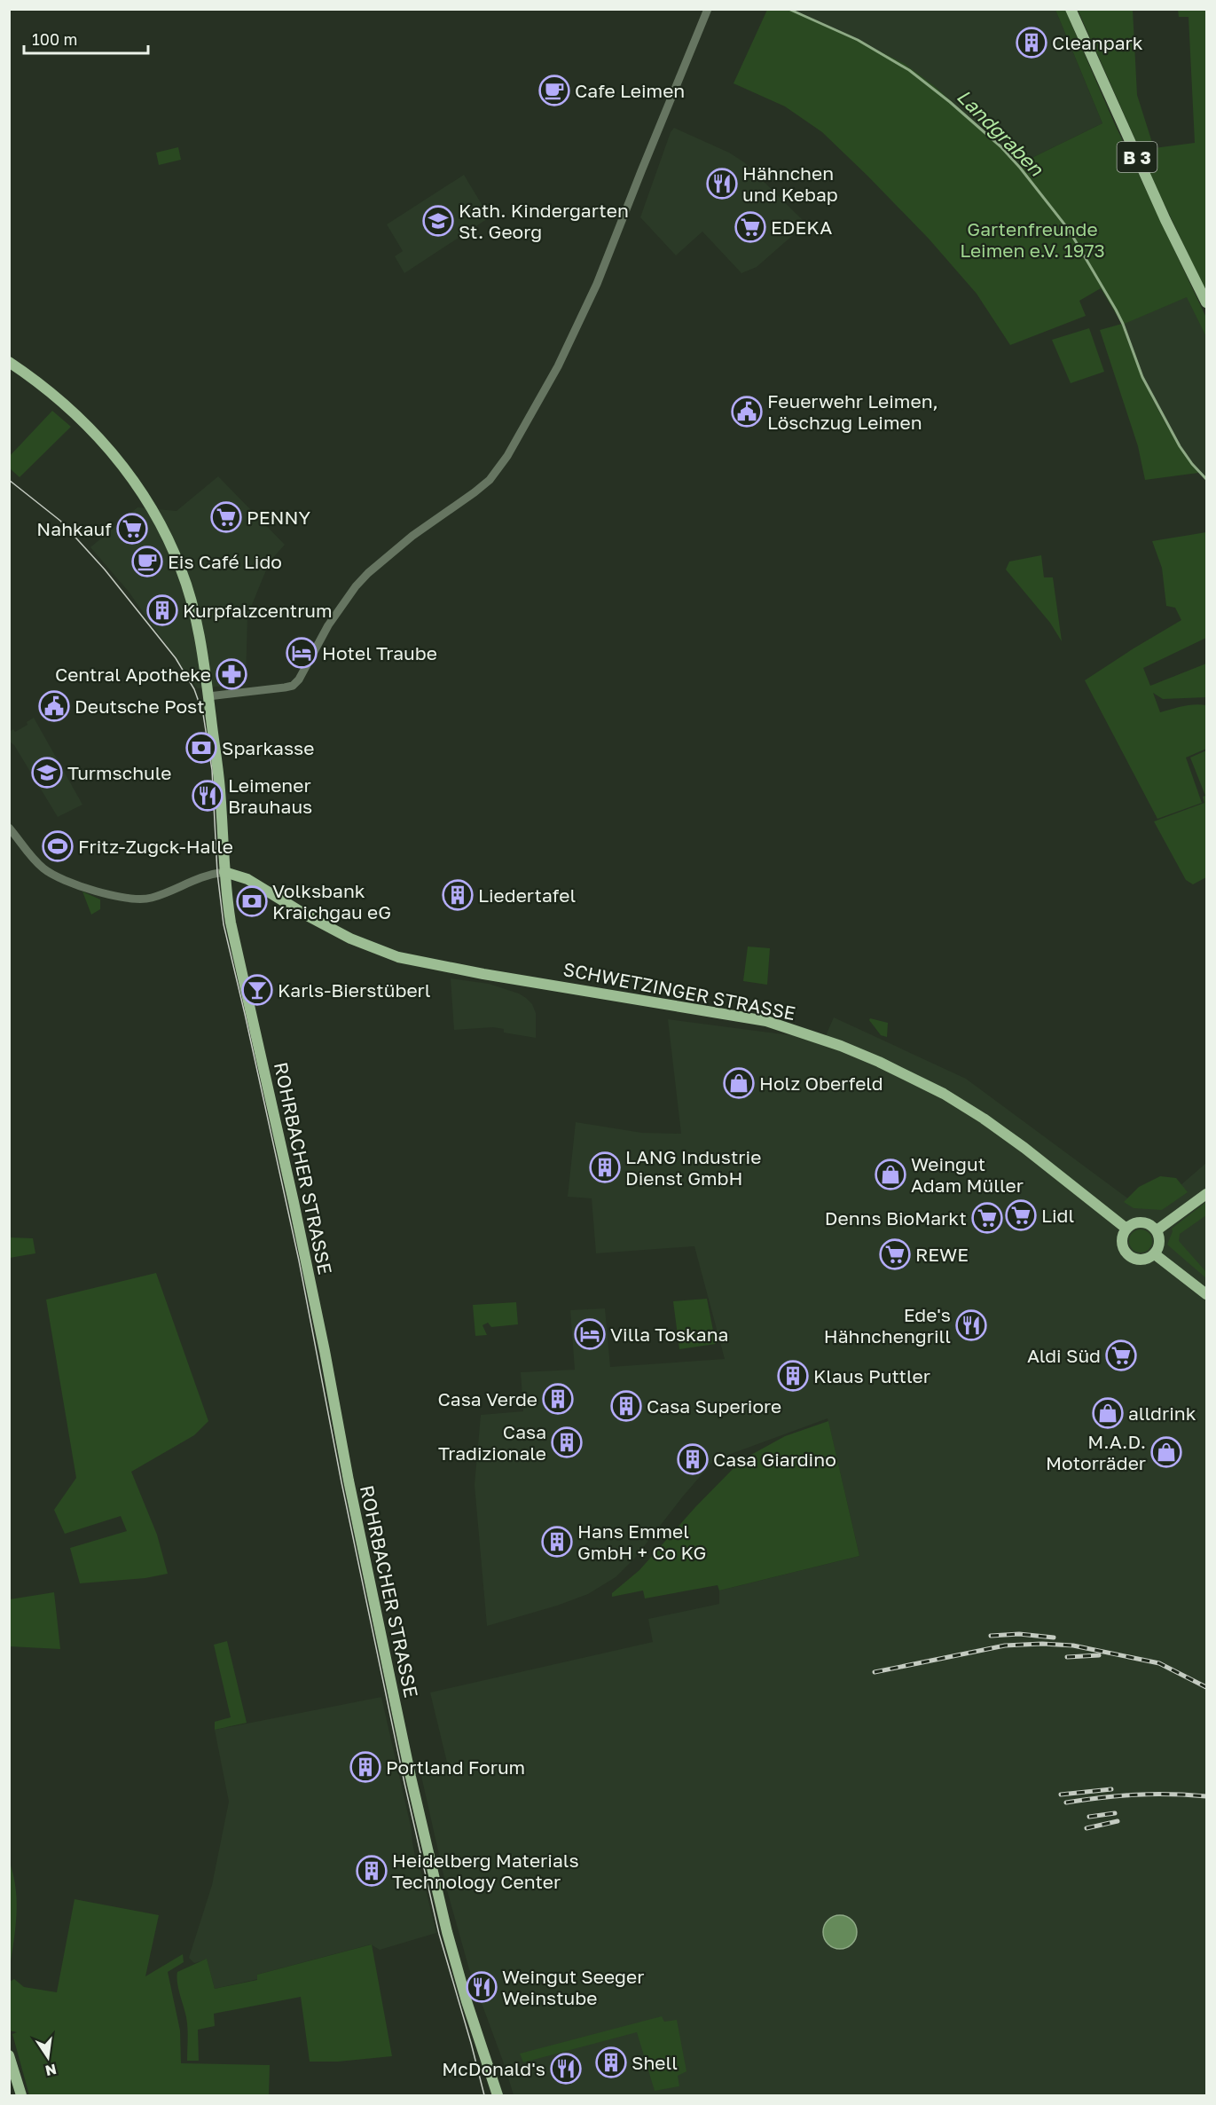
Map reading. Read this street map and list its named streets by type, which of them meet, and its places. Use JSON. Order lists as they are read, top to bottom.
{
  "streets": {
    "main road": ["B 3", "SCHWETZINGER STRASSE", "ROHRBACHER STRASSE"]
  },
  "crossings": [
    ["SCHWETZINGER STRASSE", "ROHRBACHER STRASSE"]
  ],
  "water": ["Landgraben"],
  "parks": ["Gartenfreunde Leimen e.V. 1973"],
  "places": {
    "building": [
      "Cleanpark",
      "Kurpfalzcentrum",
      "Liedertafel",
      "LANG Industrie Dienst GmbH",
      "Klaus Puttler",
      "Casa Verde",
      "Casa Superiore",
      "Casa Tradizionale",
      "Casa Giardino",
      "Hans Emmel GmbH + Co KG",
      "Portland Forum",
      "Heidelberg Materials Technology Center",
      "Shell"
    ],
    "cafe": ["Cafe Leimen", "Eis Café Lido"],
    "restaurant": [
      "Hähnchen und Kebap",
      "Leimener Brauhaus",
      "Ede's Hähnchengrill",
      "Weingut Seeger Weinstube",
      "McDonald's"
    ],
    "school or university": ["Kath. Kindergarten St. Georg", "Turmschule"],
    "supermarket": [
      "EDEKA",
      "PENNY",
      "Nahkauf",
      "Lidl",
      "Denns BioMarkt",
      "REWE",
      "Aldi Süd"
    ],
    "public building": ["Feuerwehr Leimen, Löschzug Leimen", "Deutsche Post"],
    "hotel": ["Hotel Traube", "Villa Toskana"],
    "pharmacy": ["Central Apotheke"],
    "bank": ["Sparkasse", "Volksbank Kraichgau eG"],
    "sports": ["Fritz-Zugck-Halle"],
    "bar": ["Karls-Bierstüberl"],
    "shop": [
      "Holz Oberfeld",
      "Weingut Adam Müller",
      "alldrink",
      "M.A.D. Motorräder"
    ]
  },
  "scale_bar": "100 m",
  "north": "bottom"
}
